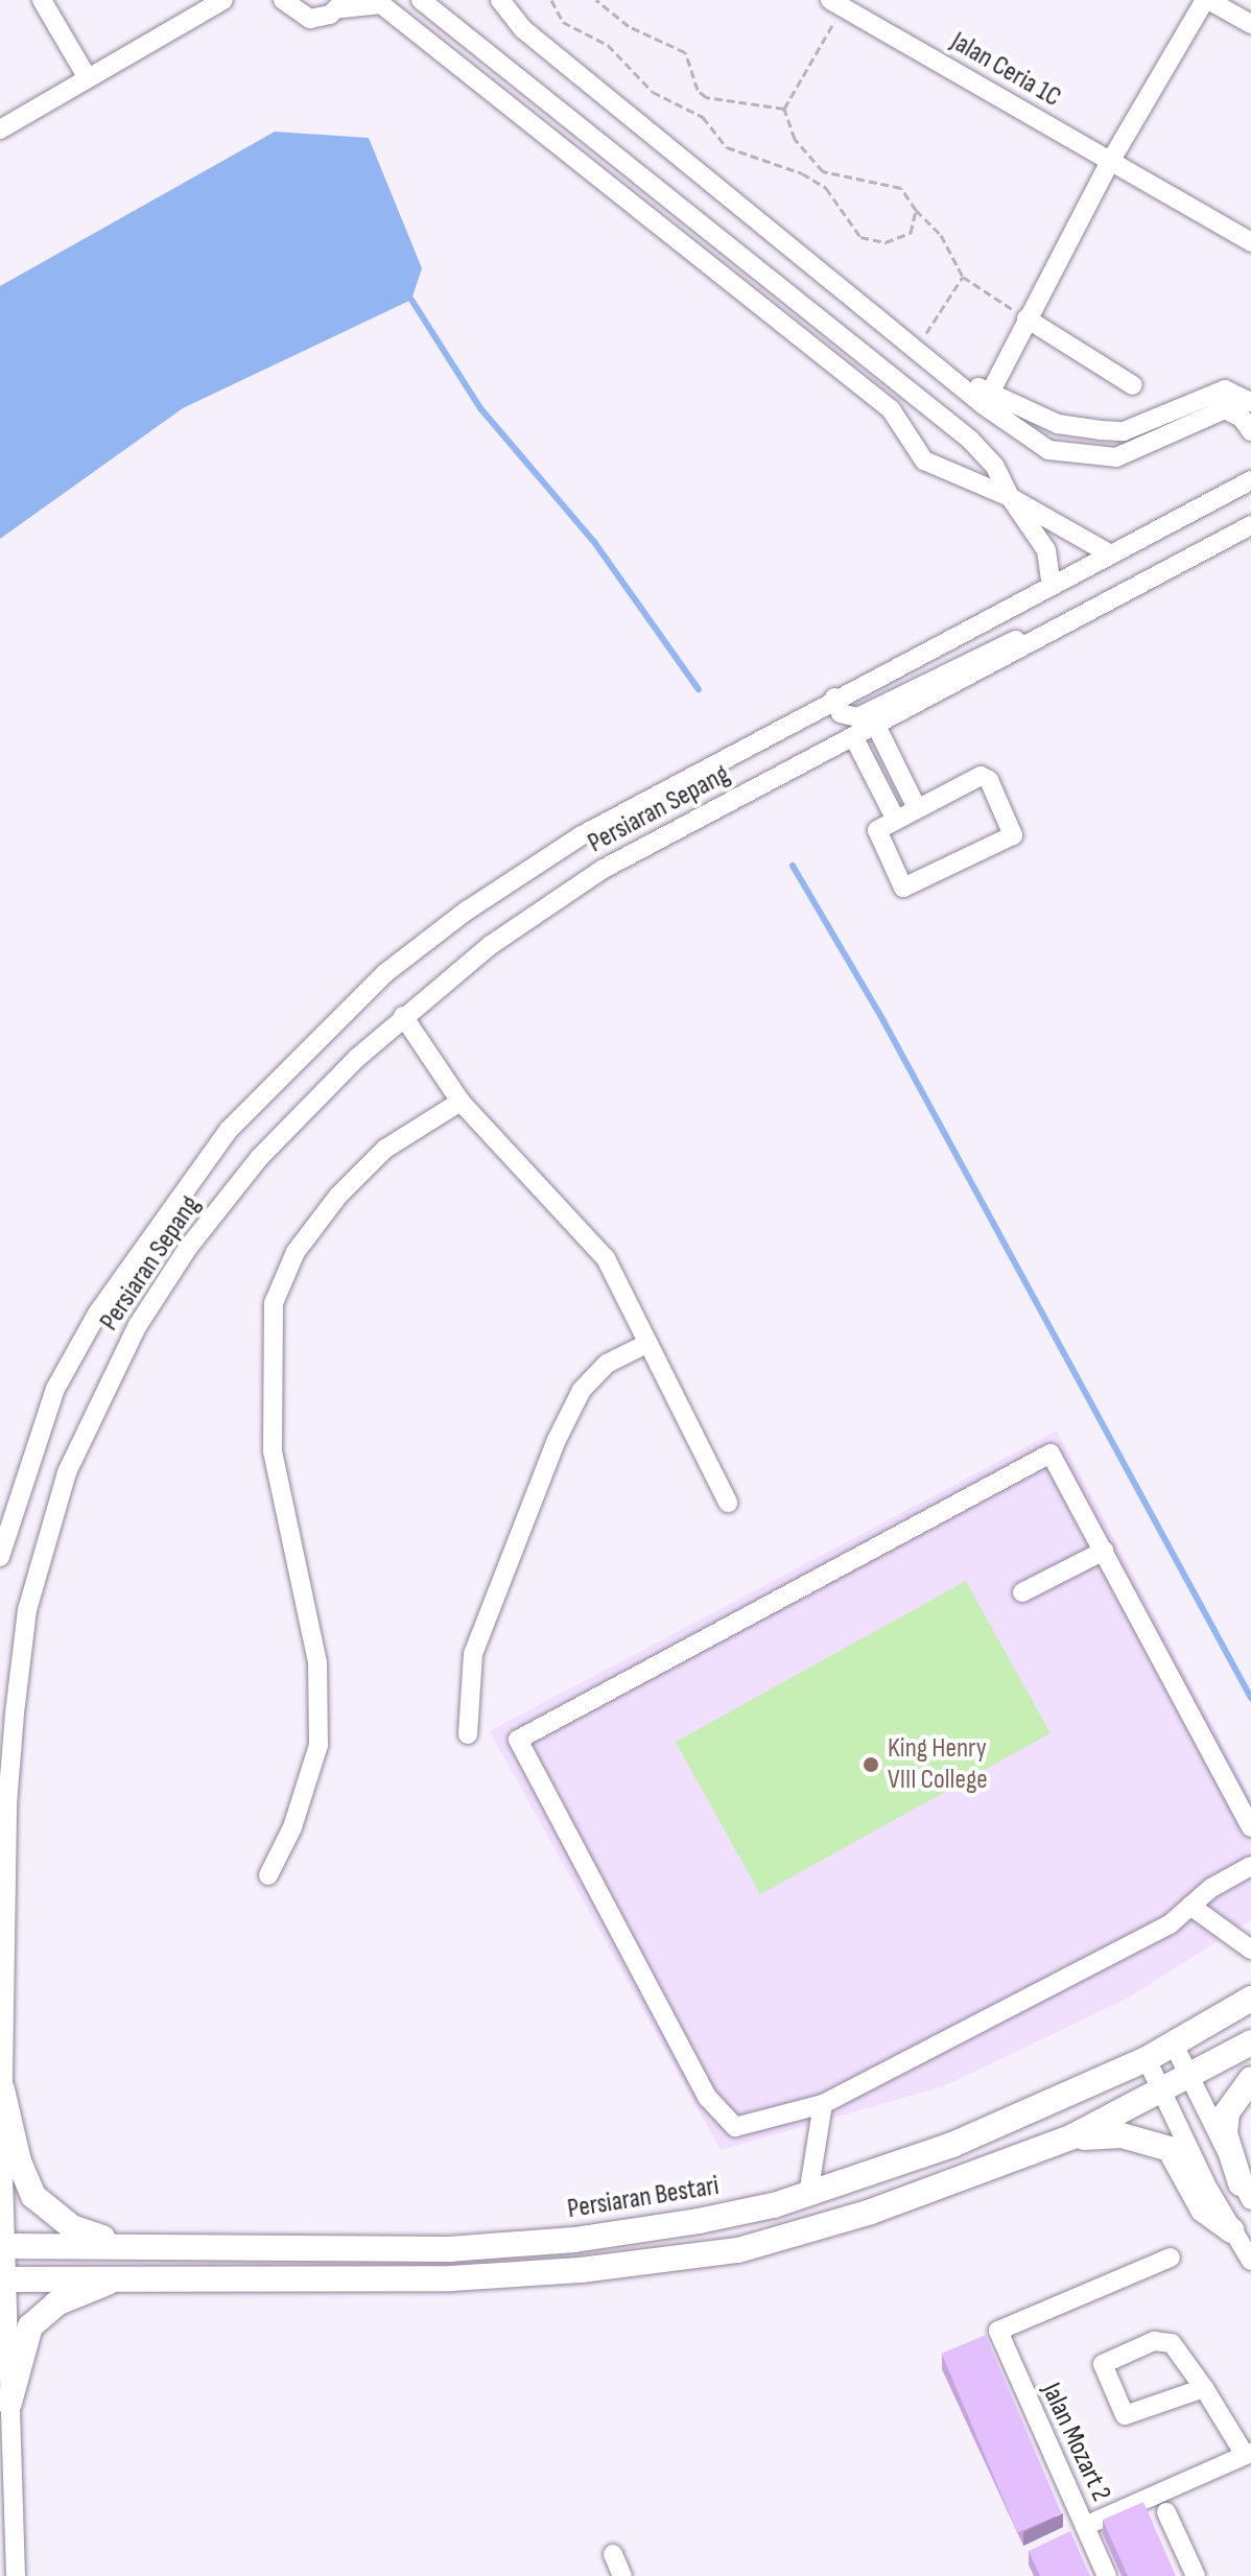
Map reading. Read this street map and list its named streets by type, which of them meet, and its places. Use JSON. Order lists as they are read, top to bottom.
{
  "streets": {
    "main road": ["Persiaran Bestari"],
    "street": ["Jalan Ceria 1C", "Persiaran Sepang", "Jalan Mozart 2"]
  },
  "crossings": [
    ["Persiaran Sepang", "Persiaran Bestari"]
  ],
  "places": ["King Henry VIII College"]
}
